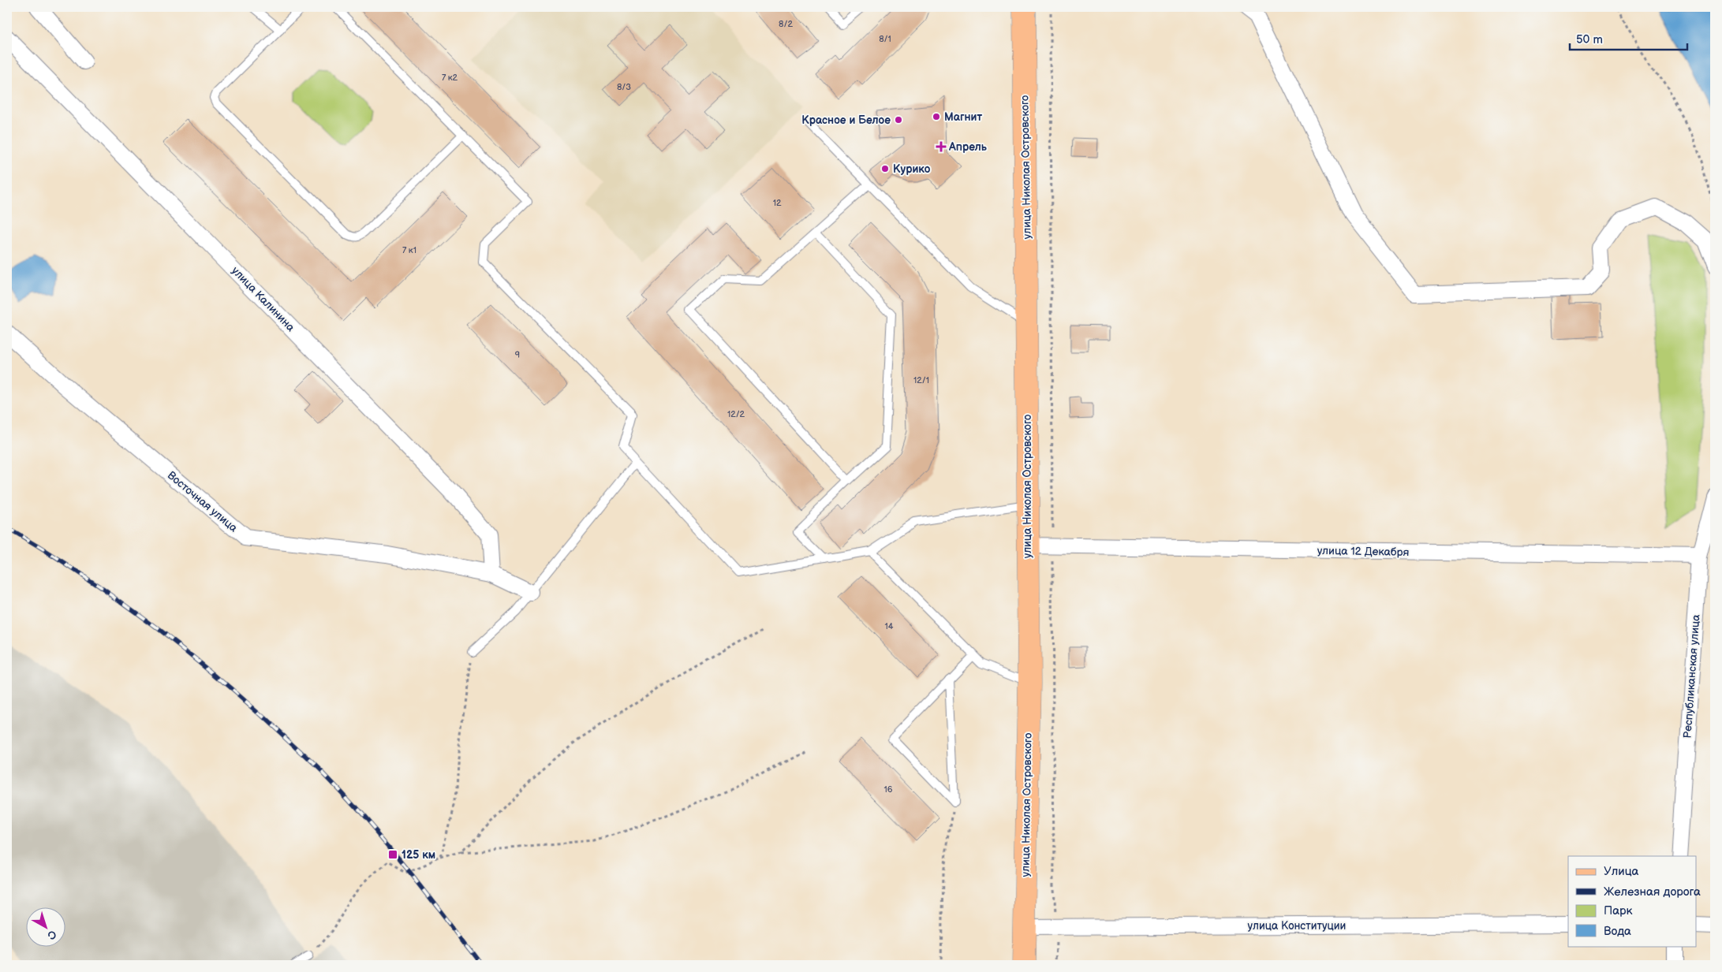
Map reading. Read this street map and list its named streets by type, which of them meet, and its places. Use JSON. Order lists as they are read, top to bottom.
{
  "streets": {
    "main road": ["улица Николая Островского"],
    "street": [
      "улица Калинина",
      "Восточная улица",
      "улица 12 Декабря",
      "Республиканская улица",
      "улица Конституции"
    ]
  },
  "crossings": [
    ["улица Николая Островского", "улица 12 Декабря"],
    ["улица Николая Островского", "улица Конституции"],
    ["улица Калинина", "Восточная улица"],
    ["улица 12 Декабря", "Республиканская улица"]
  ],
  "places": {
    "other": ["Магнит", "Красное и Белое", "Курико"],
    "health": ["Апрель"],
    "transit": ["125 км"]
  },
  "house_numbers": [
    "8/2",
    "8/1",
    "7 к2",
    "8/3",
    "12",
    "7 к1",
    "9",
    "12/1",
    "12/2",
    "14",
    "16"
  ],
  "legend": [
    "Улица",
    "Железная дорога",
    "Парк",
    "Вода"
  ],
  "scale_bar": "50 m",
  "north": "bottom right"
}
